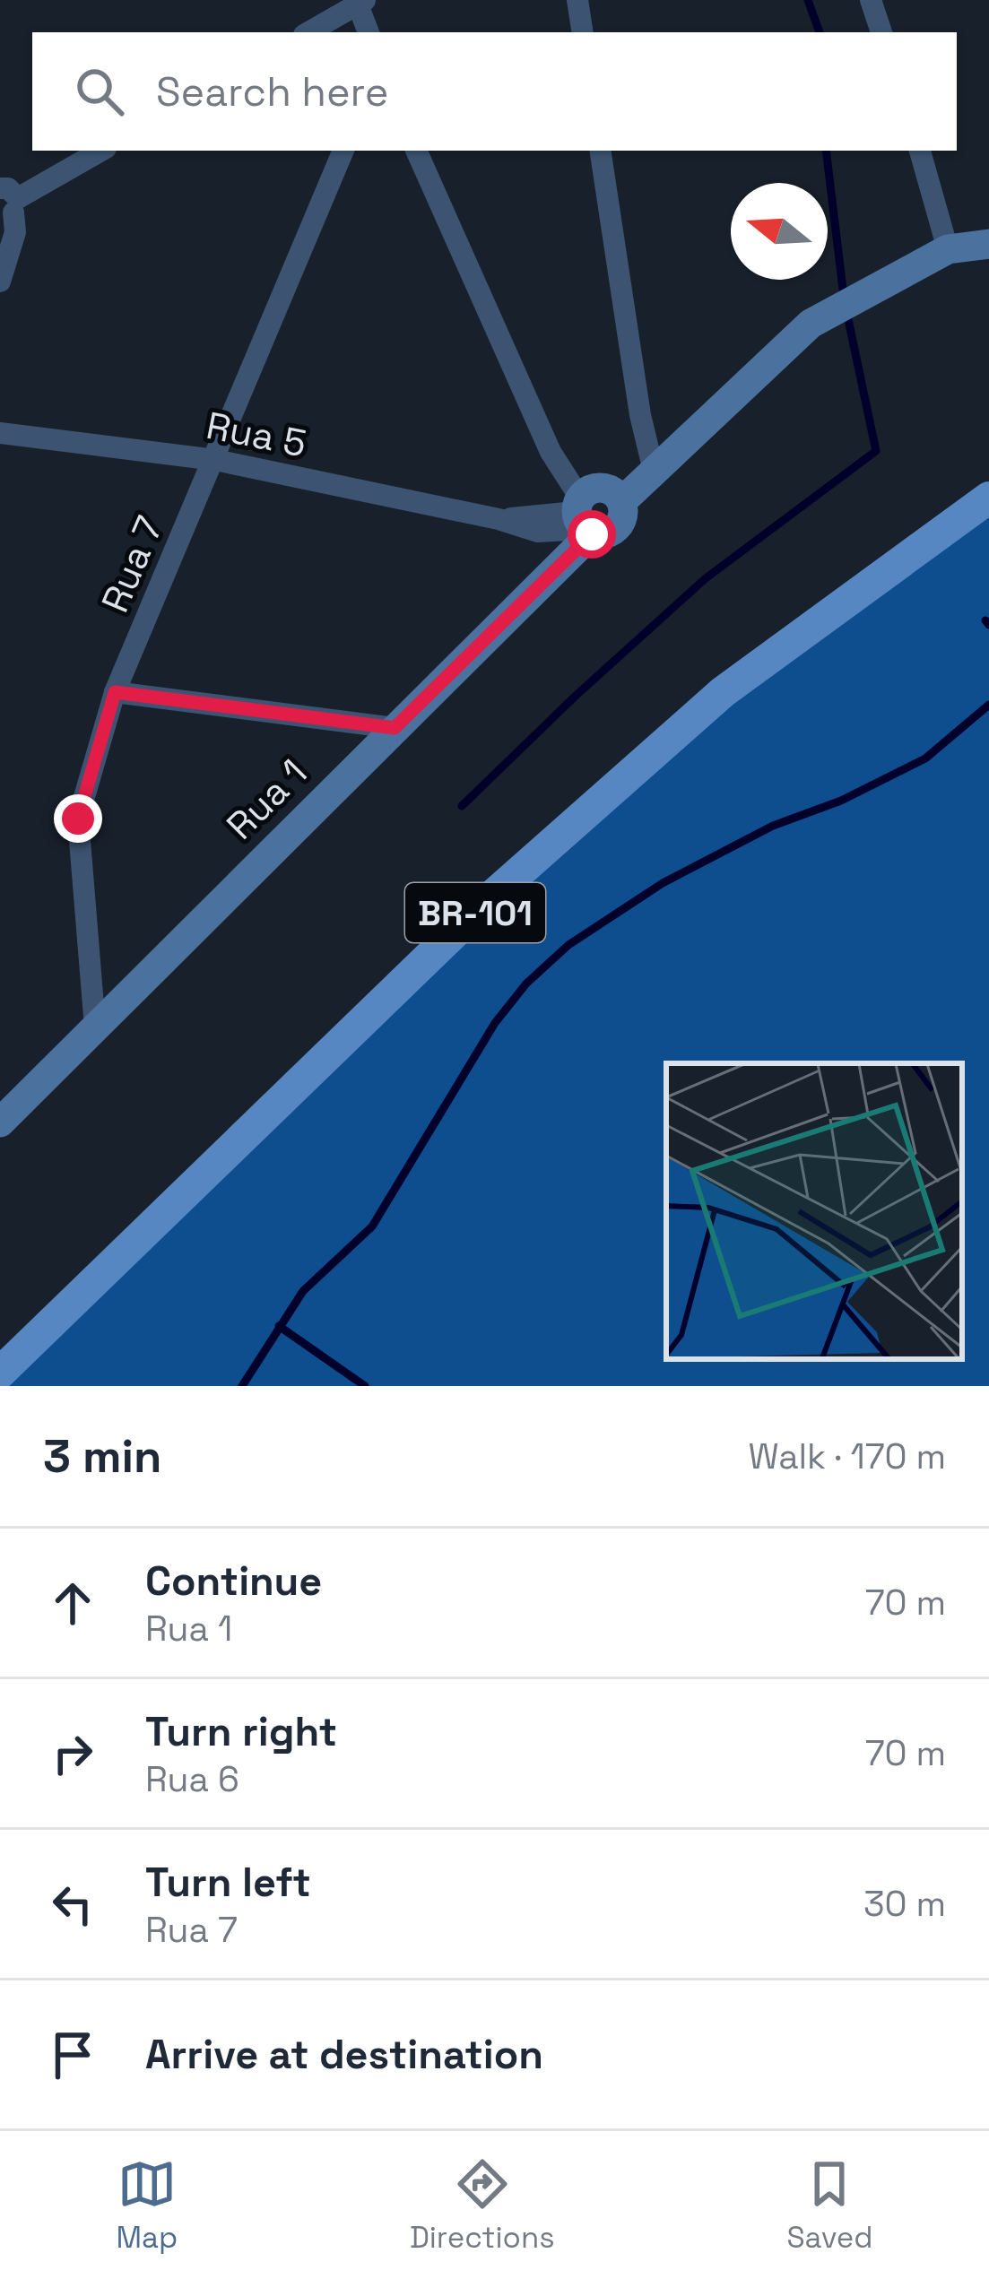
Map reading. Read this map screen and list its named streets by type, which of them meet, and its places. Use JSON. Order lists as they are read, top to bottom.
{
  "streets": {
    "main road": ["BR-101"],
    "street": ["Rua 5", "Rua 7", "Rua 1"]
  },
  "crossings": [
    ["Rua 5", "Rua 7"],
    ["Rua 5", "Rua 1"],
    ["Rua 7", "Rua 1"]
  ],
  "north": "left",
  "page": {
    "search": "Search here",
    "heading": ["3 min", "Walk · 170 m"],
    "list": [
      ["Continue", "Rua 1", "70 m"],
      ["Turn right", "Rua 6", "70 m"],
      ["Turn left", "Rua 7", "30 m"],
      "Arrive at destination"
    ],
    "nav": ["Map", "Directions", "Saved"]
  }
}
